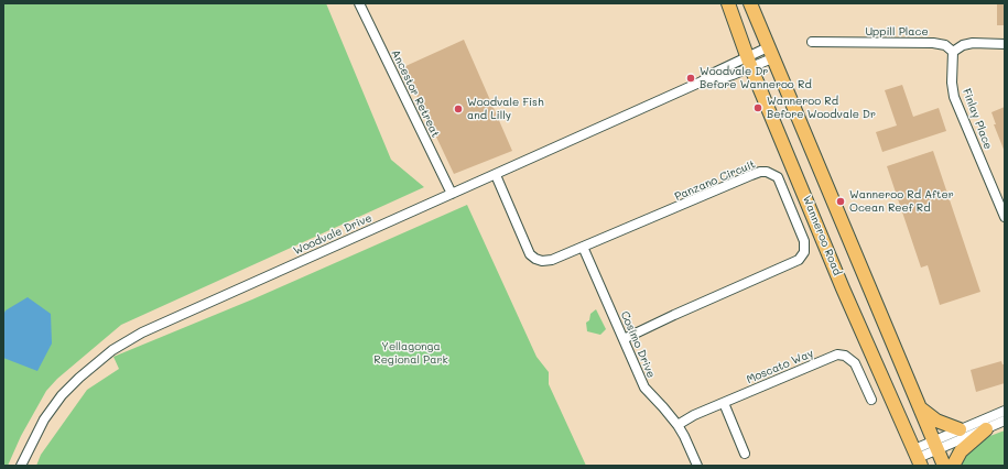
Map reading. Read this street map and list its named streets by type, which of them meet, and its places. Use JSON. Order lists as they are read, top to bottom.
{
  "streets": {
    "highway": ["Wanneroo Road"],
    "street": [
      "Uppill Place",
      "Ancestor Retreat",
      "Finlay Place",
      "Panzano Circuit",
      "Woodvale Drive",
      "Cosimo Drive",
      "Moscato Way"
    ]
  },
  "crossings": [
    ["Uppill Place", "Finlay Place"],
    ["Ancestor Retreat", "Woodvale Drive"],
    ["Panzano Circuit", "Woodvale Drive"],
    ["Panzano Circuit", "Cosimo Drive"],
    ["Woodvale Drive", "Wanneroo Road"],
    ["Cosimo Drive", "Moscato Way"]
  ],
  "parks": ["Yellagonga Regional Park"],
  "places": [
    "Woodvale Dr Before Wanneroo Rd",
    "Wanneroo Rd Before Woodvale Dr",
    "Woodvale Fish and Lilly",
    "Wanneroo Rd After Ocean Reef Rd"
  ]
}
